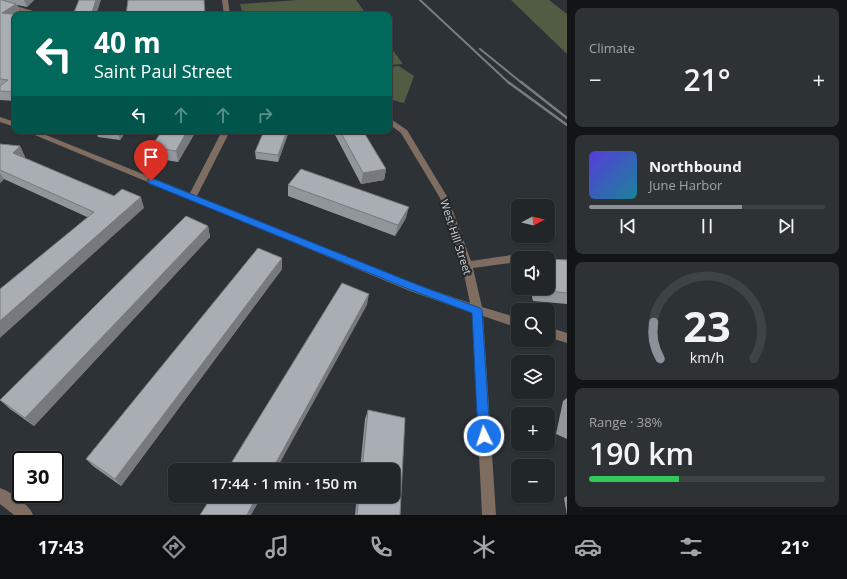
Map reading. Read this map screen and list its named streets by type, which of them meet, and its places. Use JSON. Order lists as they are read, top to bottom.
{
  "streets": {
    "street": ["West Hill Street"]
  },
  "north": "right",
  "page": {
    "tile": [
      "Climate",
      ["Range · 38%", "190 km"]
    ],
    "turn": ["40 m", "Saint Paul Street"],
    "heat": ["−", "21°", "+"],
    "song": ["Northbound", "June Harbor"],
    "map_buttons": ["+", "−"],
    "limit": "30",
    "trip": "17:44 · 1 min · 150 m",
    "tabs": ["17:43", "21°"],
    "gauge": ["23", "km/h"]
  }
}
